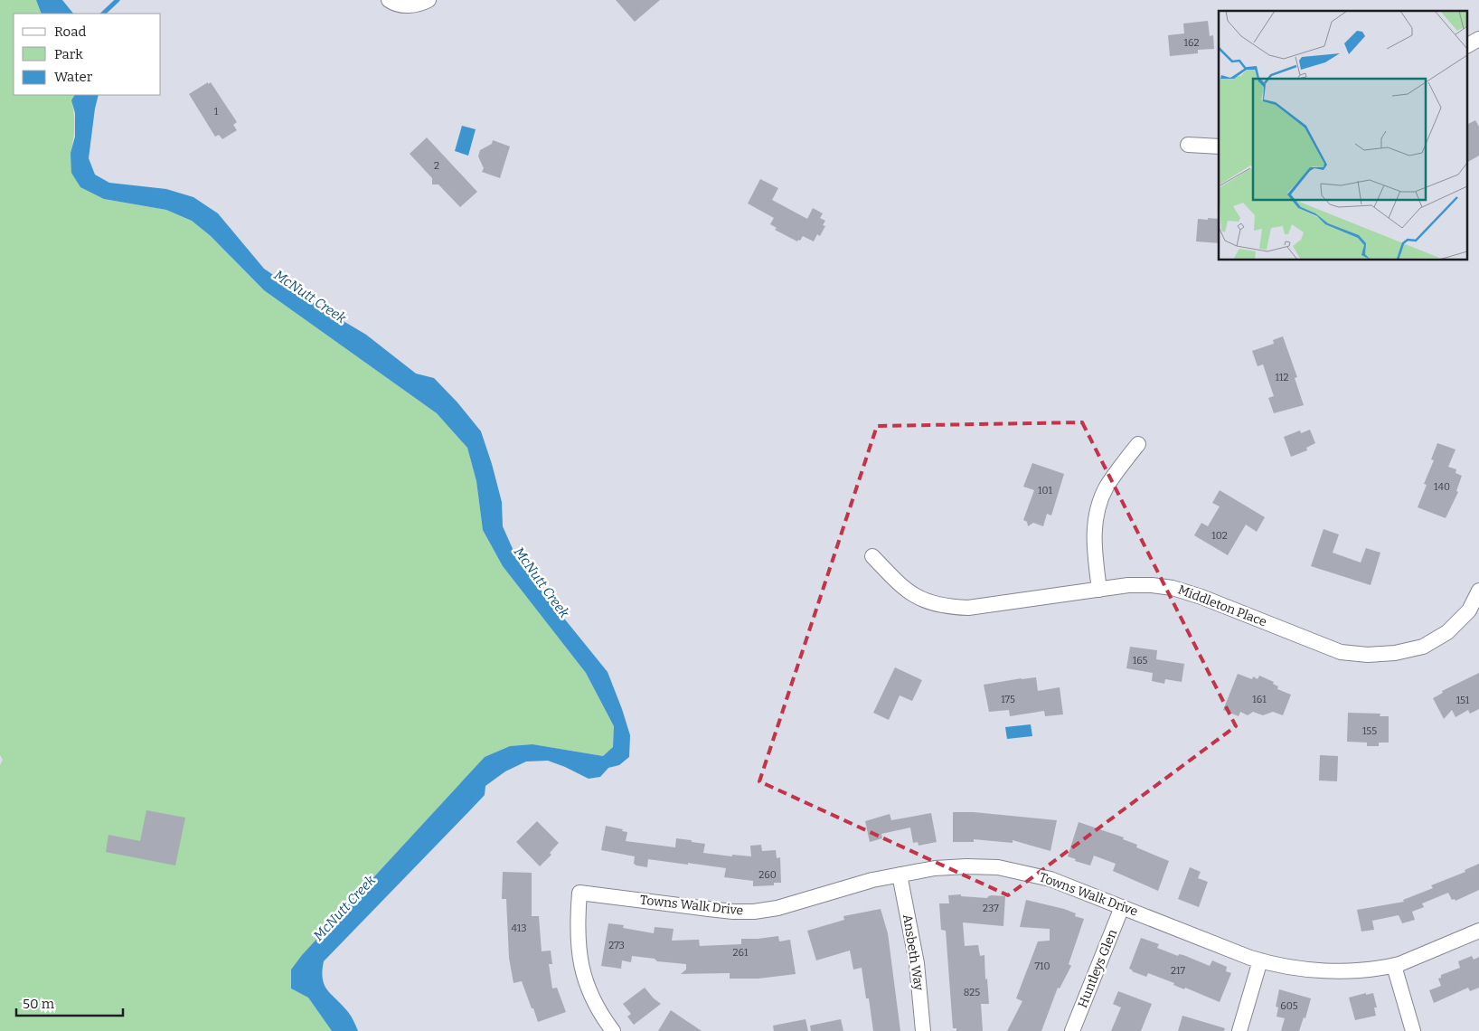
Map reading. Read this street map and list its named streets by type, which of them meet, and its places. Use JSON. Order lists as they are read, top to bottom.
{
  "streets": {
    "street": [
      "Middleton Place",
      "Towns Walk Drive",
      "Ansbeth Way",
      "Huntleys Glen"
    ]
  },
  "crossings": [
    ["Towns Walk Drive", "Ansbeth Way"],
    ["Towns Walk Drive", "Huntleys Glen"]
  ],
  "water": ["McNutt Creek"],
  "house_numbers": [
    "162",
    "1",
    "2",
    "112",
    "140",
    "101",
    "102",
    "165",
    "175",
    "161",
    "151",
    "155",
    "260",
    "237",
    "413",
    "273",
    "261",
    "710",
    "217",
    "825",
    "605"
  ],
  "legend": ["Road", "Park", "Water"],
  "scale_bar": "50 m"
}
